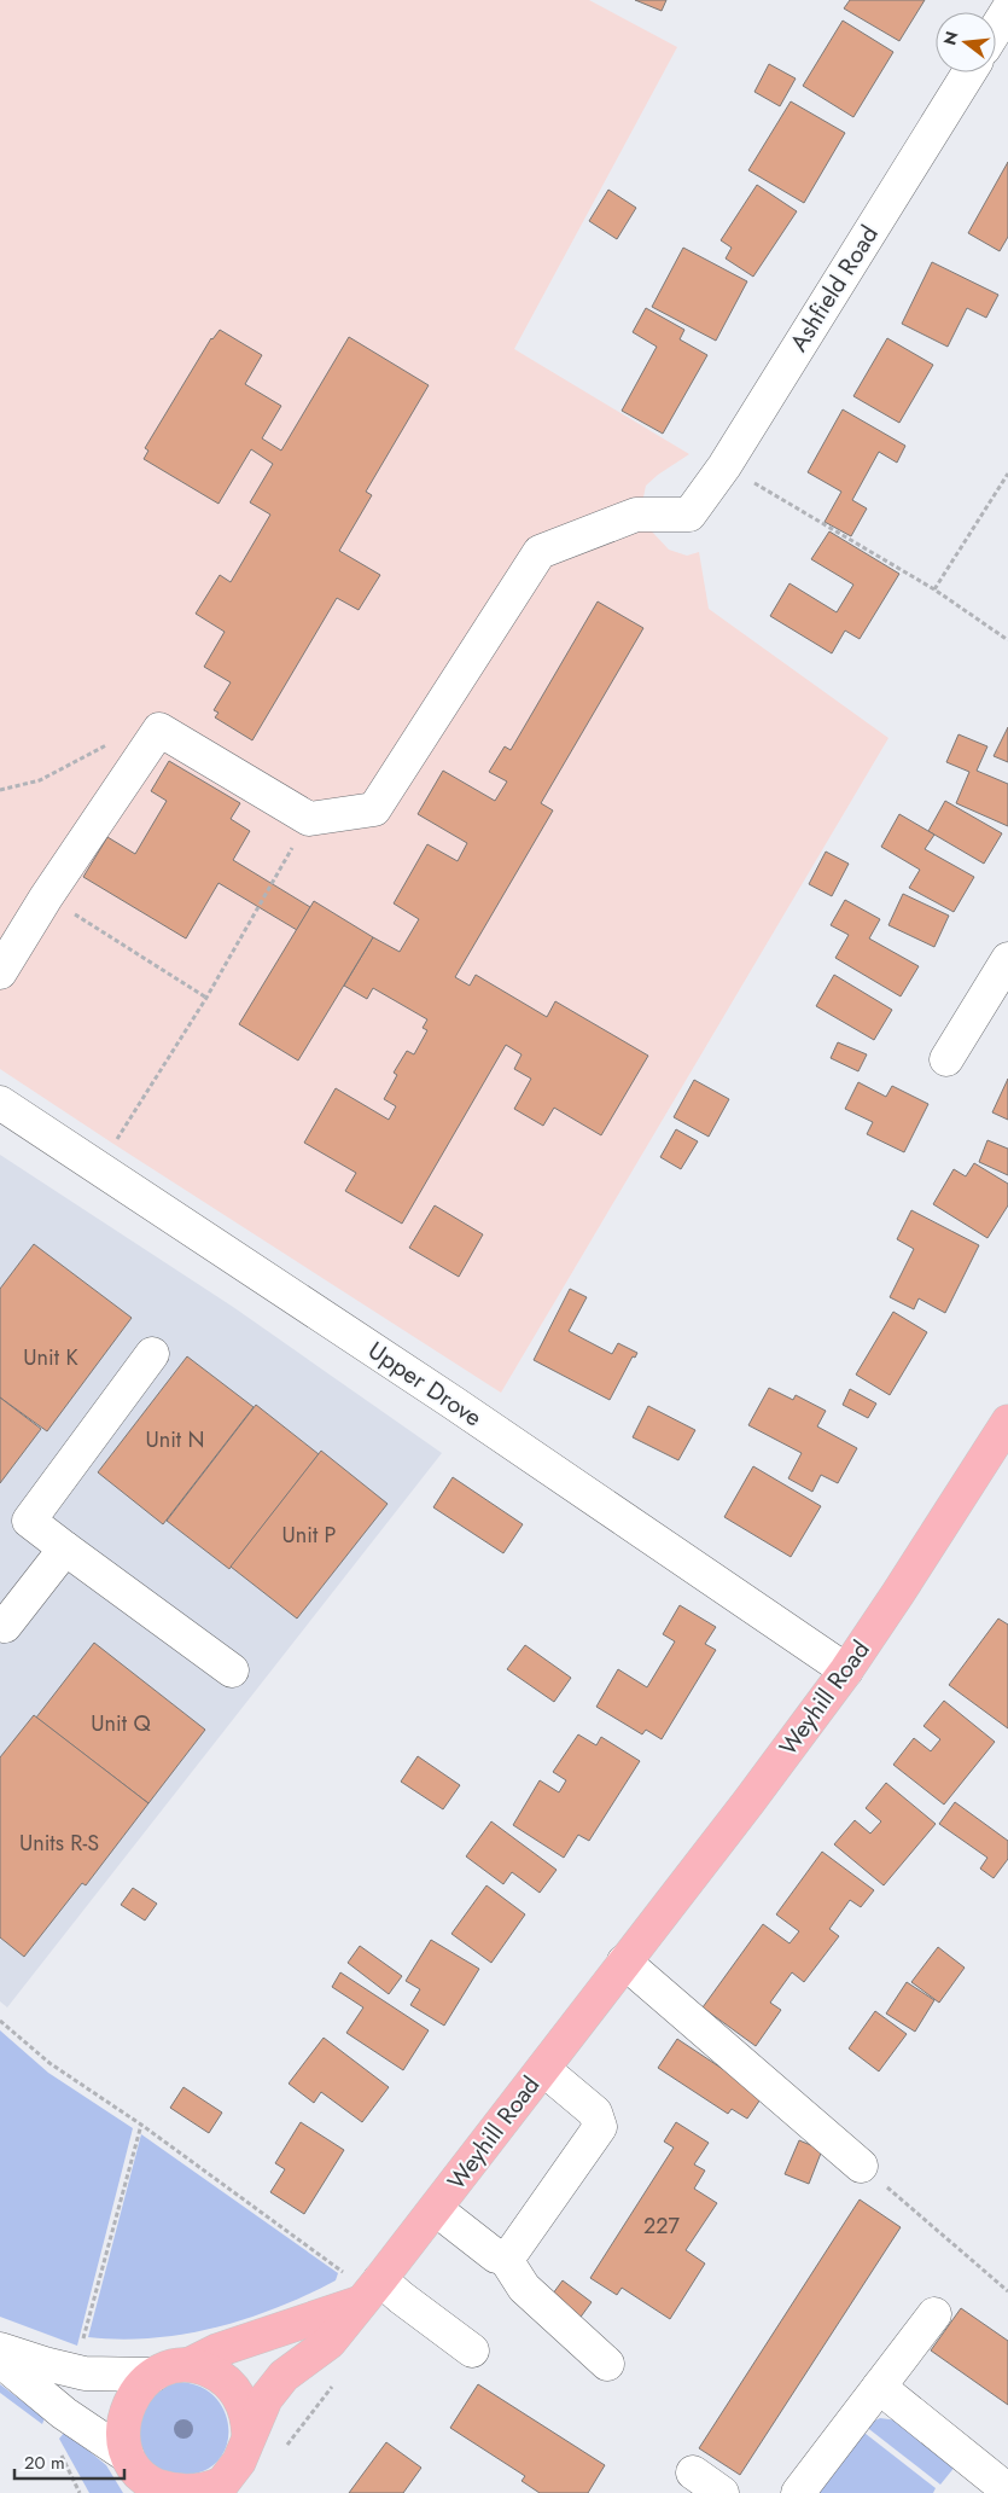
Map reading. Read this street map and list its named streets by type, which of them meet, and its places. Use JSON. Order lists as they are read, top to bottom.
{
  "streets": {
    "main road": ["Weyhill Road"],
    "street": ["Ashfield Road", "Upper Drove"]
  },
  "crossings": [
    ["Upper Drove", "Weyhill Road"]
  ],
  "house_numbers": [
    "Unit K",
    "Unit N",
    "Unit P",
    "Unit Q",
    "Units R-S",
    "227"
  ],
  "scale_bar": "20 m",
  "north": "left"
}
